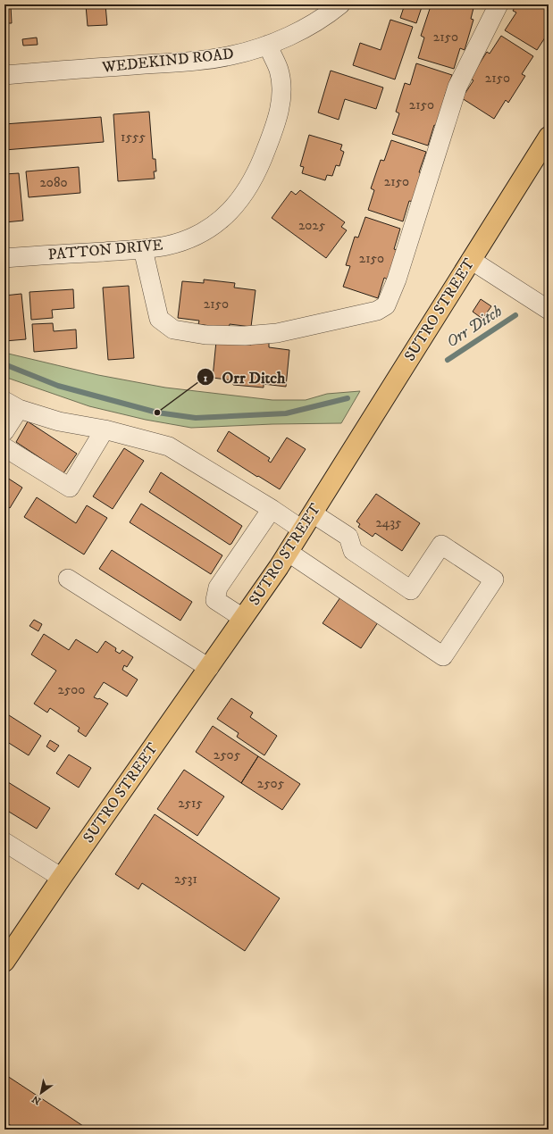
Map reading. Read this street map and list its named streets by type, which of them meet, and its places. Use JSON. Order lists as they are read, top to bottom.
{
  "streets": {
    "main road": ["SUTRO STREET"],
    "street": ["WEDEKIND ROAD", "PATTON DRIVE"]
  },
  "crossings": [
    ["WEDEKIND ROAD", "PATTON DRIVE"]
  ],
  "water": ["Orr Ditch"],
  "places": ["Orr Ditch"],
  "house_numbers": [
    "2150",
    "2150",
    "2150",
    "1555",
    "2150",
    "2080",
    "2025",
    "2150",
    "2150",
    "2435",
    "2500",
    "2505",
    "2505",
    "2515",
    "2531"
  ],
  "north": "bottom left"
}
